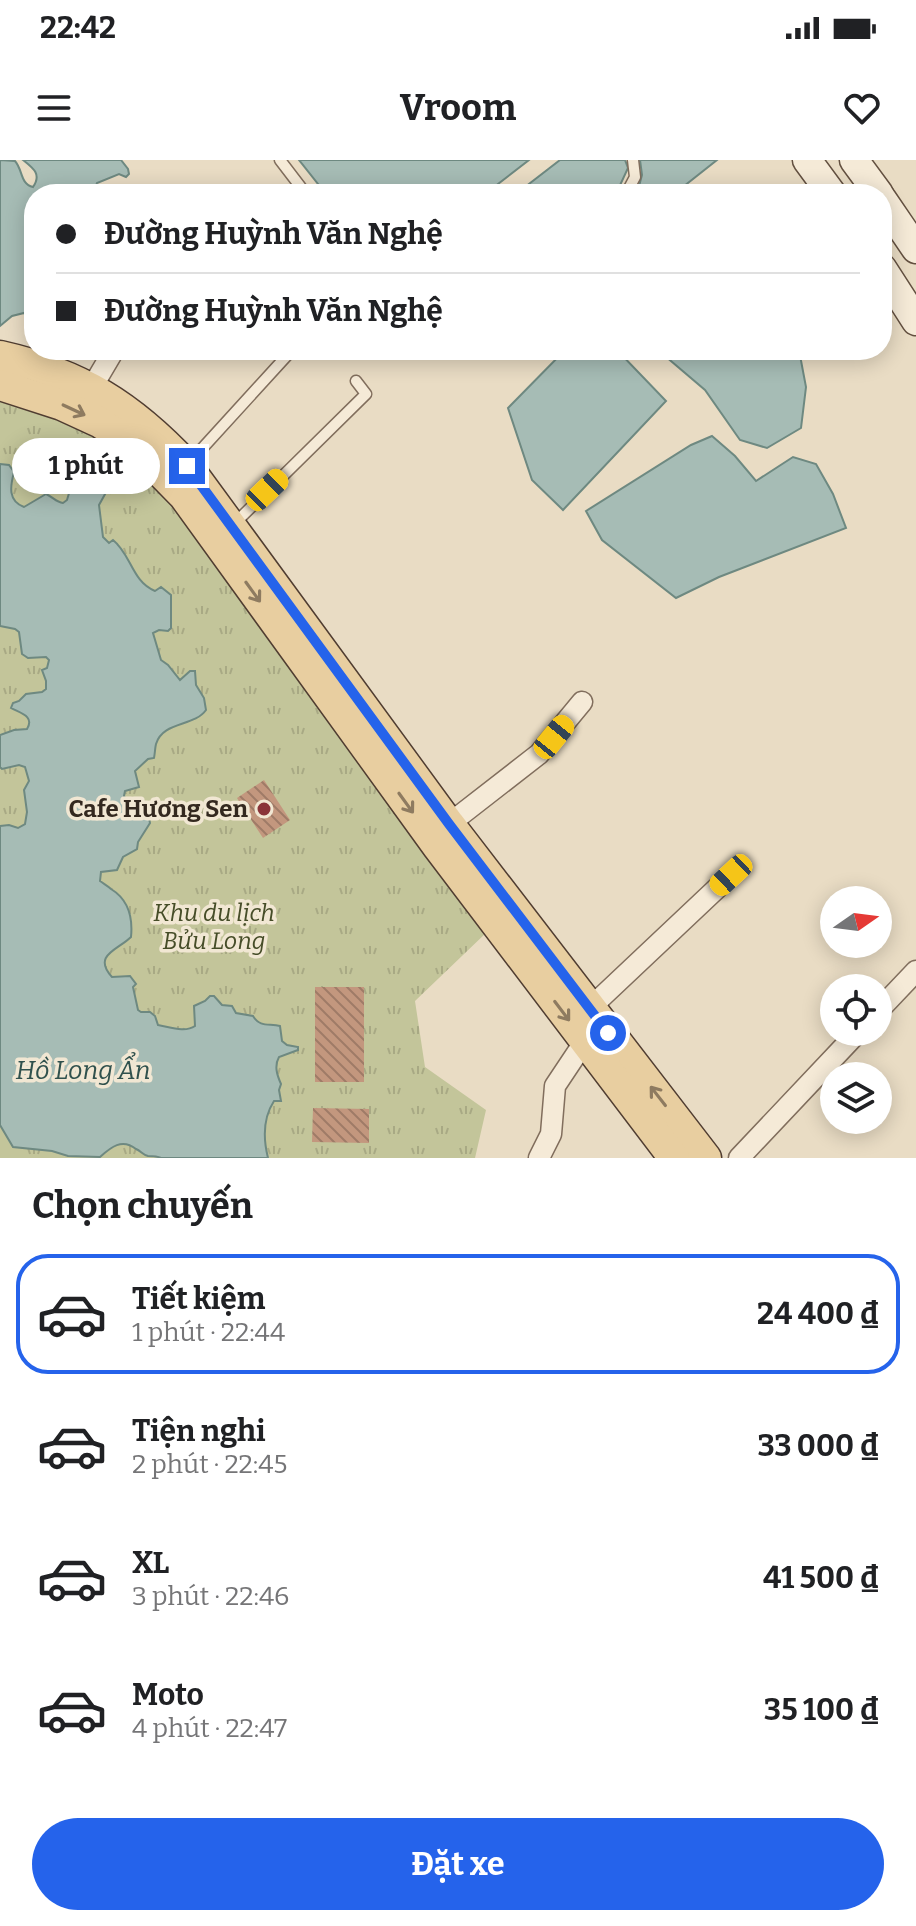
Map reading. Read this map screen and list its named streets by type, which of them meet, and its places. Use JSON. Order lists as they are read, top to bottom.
{
  "water": ["Hồ Long Ẩn"],
  "parks": ["Khu du lịch Bửu Long"],
  "places": ["Cafe Hương Sen"],
  "north": "right",
  "page": {
    "status": "22:42",
    "header": "Vroom",
    "banner": ["Đường Huỳnh Văn Nghệ", "Đường Huỳnh Văn Nghệ"],
    "bubble": "1 phút",
    "heading": "Chọn chuyến",
    "list": [
      {
        "name": "Tiết kiệm",
        "note": "1 phút · 22:44",
        "value": "24 400 ₫"
      },
      {
        "name": "Tiện nghi",
        "note": "2 phút · 22:45",
        "value": "33 000 ₫"
      },
      {
        "name": "XL",
        "note": "3 phút · 22:46",
        "value": "41 500 ₫"
      },
      {
        "name": "Moto",
        "note": "4 phút · 22:47",
        "value": "35 100 ₫"
      }
    ],
    "buttons": "Đặt xe"
  }
}
